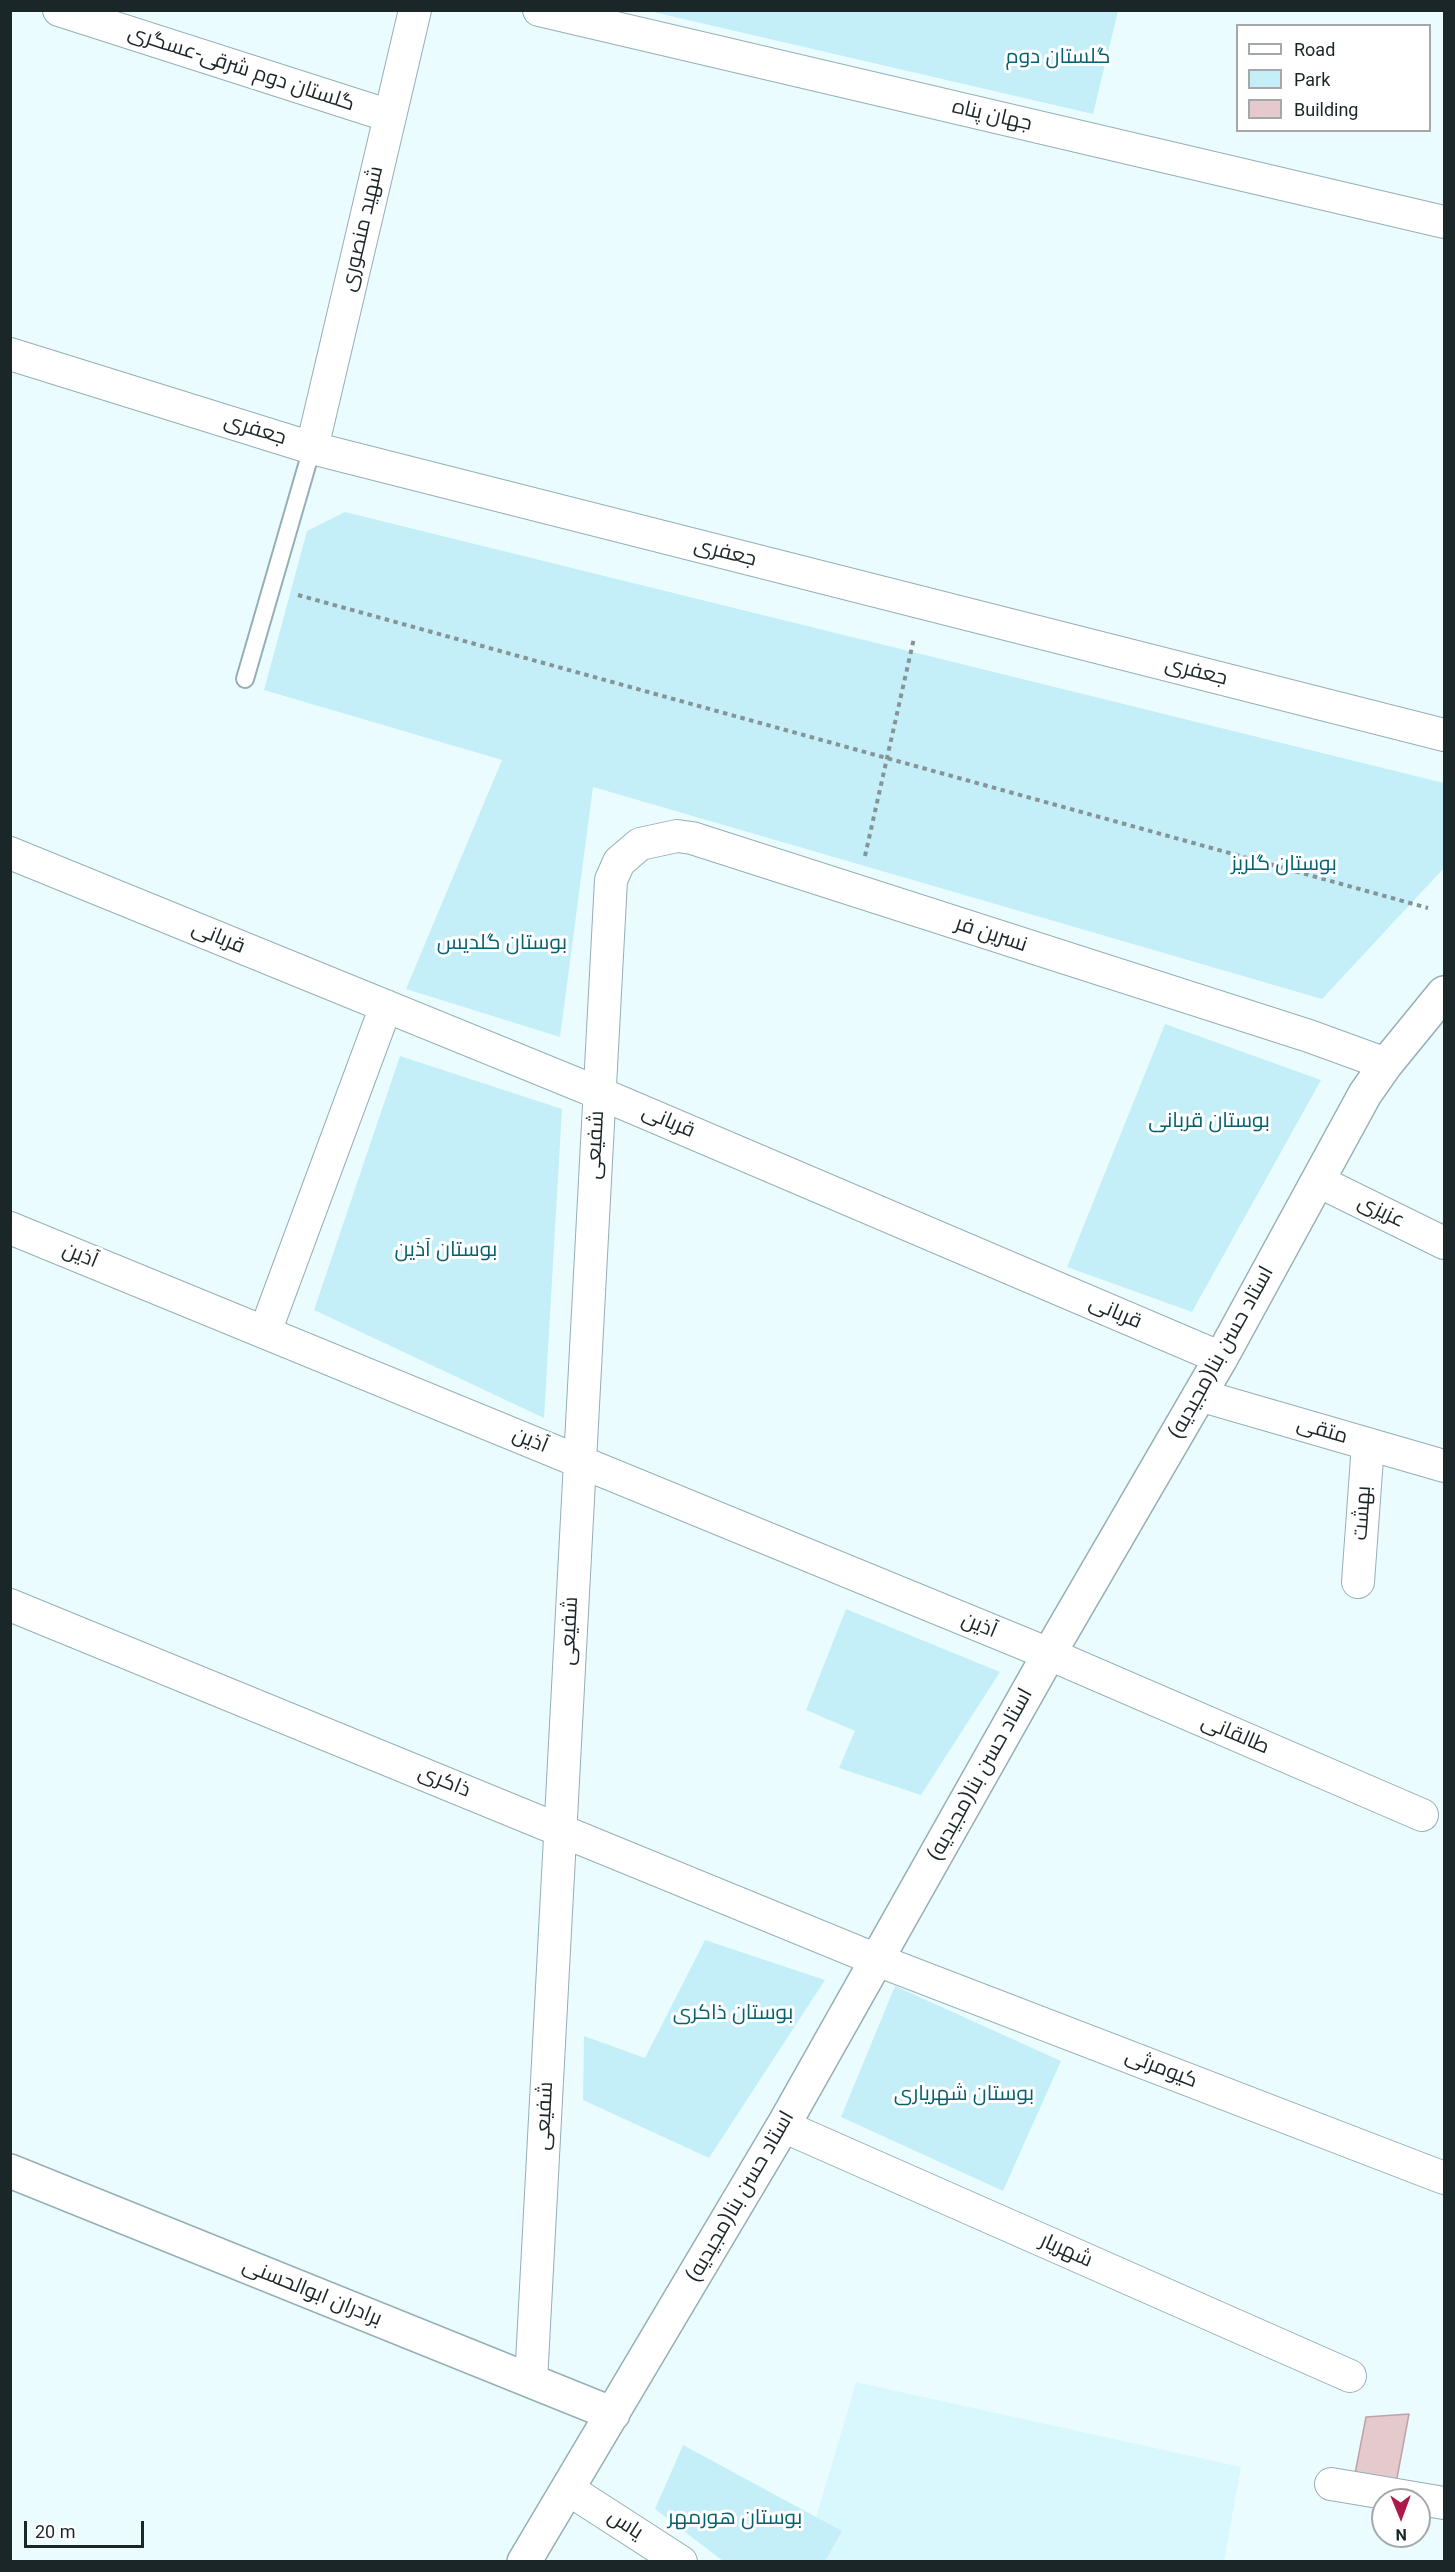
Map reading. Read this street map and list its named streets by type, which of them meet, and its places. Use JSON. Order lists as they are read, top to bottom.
{
  "streets": {
    "main road": ["استاد حسن بنا(مجیدیه)", "برادران ابوالحسنی"],
    "street": [
      "گلستان دوم شرقی-عسگری",
      "جهان پناه",
      "شهید منصوری",
      "جعفری",
      "نسرین فر",
      "قربانی",
      "شفیعی",
      "عزیزی",
      "آذین",
      "متقی",
      "بهشت",
      "طالقانی",
      "ذاکری",
      "کیومرثی",
      "شهریار",
      "یاس"
    ]
  },
  "crossings": [
    ["گلستان دوم شرقی-عسگری", "شهید منصوری"],
    ["شهید منصوری", "جعفری"],
    ["نسرین فر", "شفیعی"],
    ["نسرین فر", "استاد حسن بنا(مجیدیه)"],
    ["قربانی", "شفیعی"],
    ["قربانی", "استاد حسن بنا(مجیدیه)"],
    ["شفیعی", "آذین"],
    ["شفیعی", "ذاکری"],
    ["شفیعی", "برادران ابوالحسنی"],
    ["عزیزی", "استاد حسن بنا(مجیدیه)"],
    ["آذین", "استاد حسن بنا(مجیدیه)"],
    ["آذین", "طالقانی"],
    ["استاد حسن بنا(مجیدیه)", "متقی"],
    ["استاد حسن بنا(مجیدیه)", "طالقانی"],
    ["استاد حسن بنا(مجیدیه)", "ذاکری"],
    ["استاد حسن بنا(مجیدیه)", "کیومرثی"],
    ["استاد حسن بنا(مجیدیه)", "شهریار"],
    ["استاد حسن بنا(مجیدیه)", "برادران ابوالحسنی"],
    ["استاد حسن بنا(مجیدیه)", "یاس"],
    ["متقی", "بهشت"],
    ["ذاکری", "کیومرثی"]
  ],
  "parks": [
    "گلستان دوم",
    "بوستان گلریز",
    "بوستان گلدیس",
    "بوستان قربانی",
    "بوستان آذین",
    "بوستان ذاکری",
    "بوستان شهریاری",
    "بوستان هورمهر"
  ],
  "legend": ["Road", "Park", "Building"],
  "scale_bar": "20 m",
  "north": "bottom"
}
